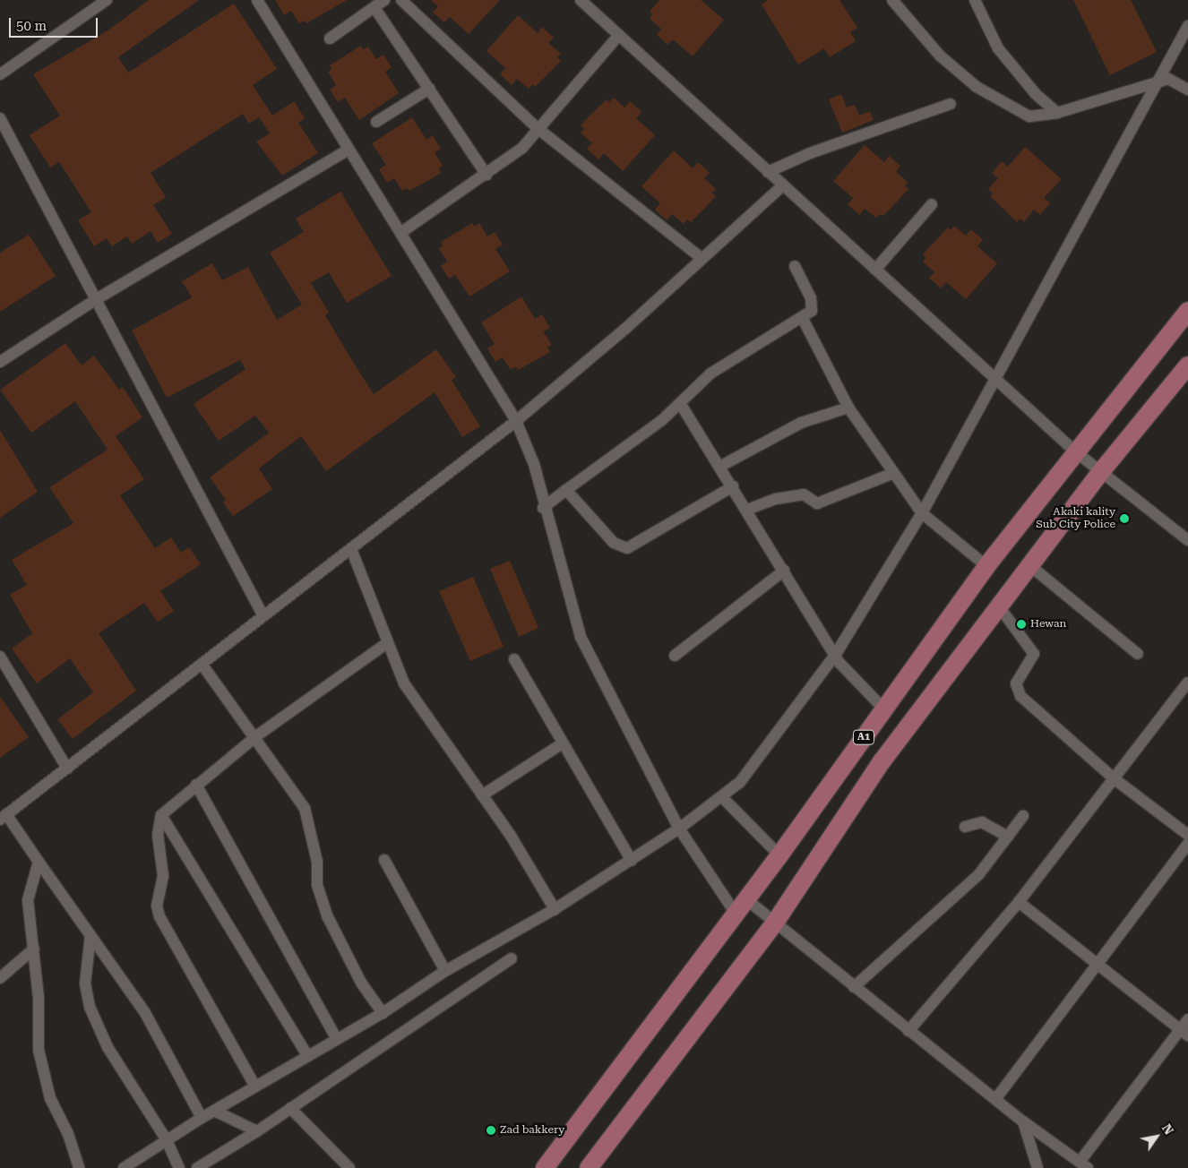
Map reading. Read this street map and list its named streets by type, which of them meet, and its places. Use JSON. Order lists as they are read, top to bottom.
{
  "streets": {
    "main road": ["A1"]
  },
  "places": ["Akaki kality Sub City Police", "Hewan", "Zad bakkery"],
  "scale_bar": "50 m",
  "north": "top right"
}
